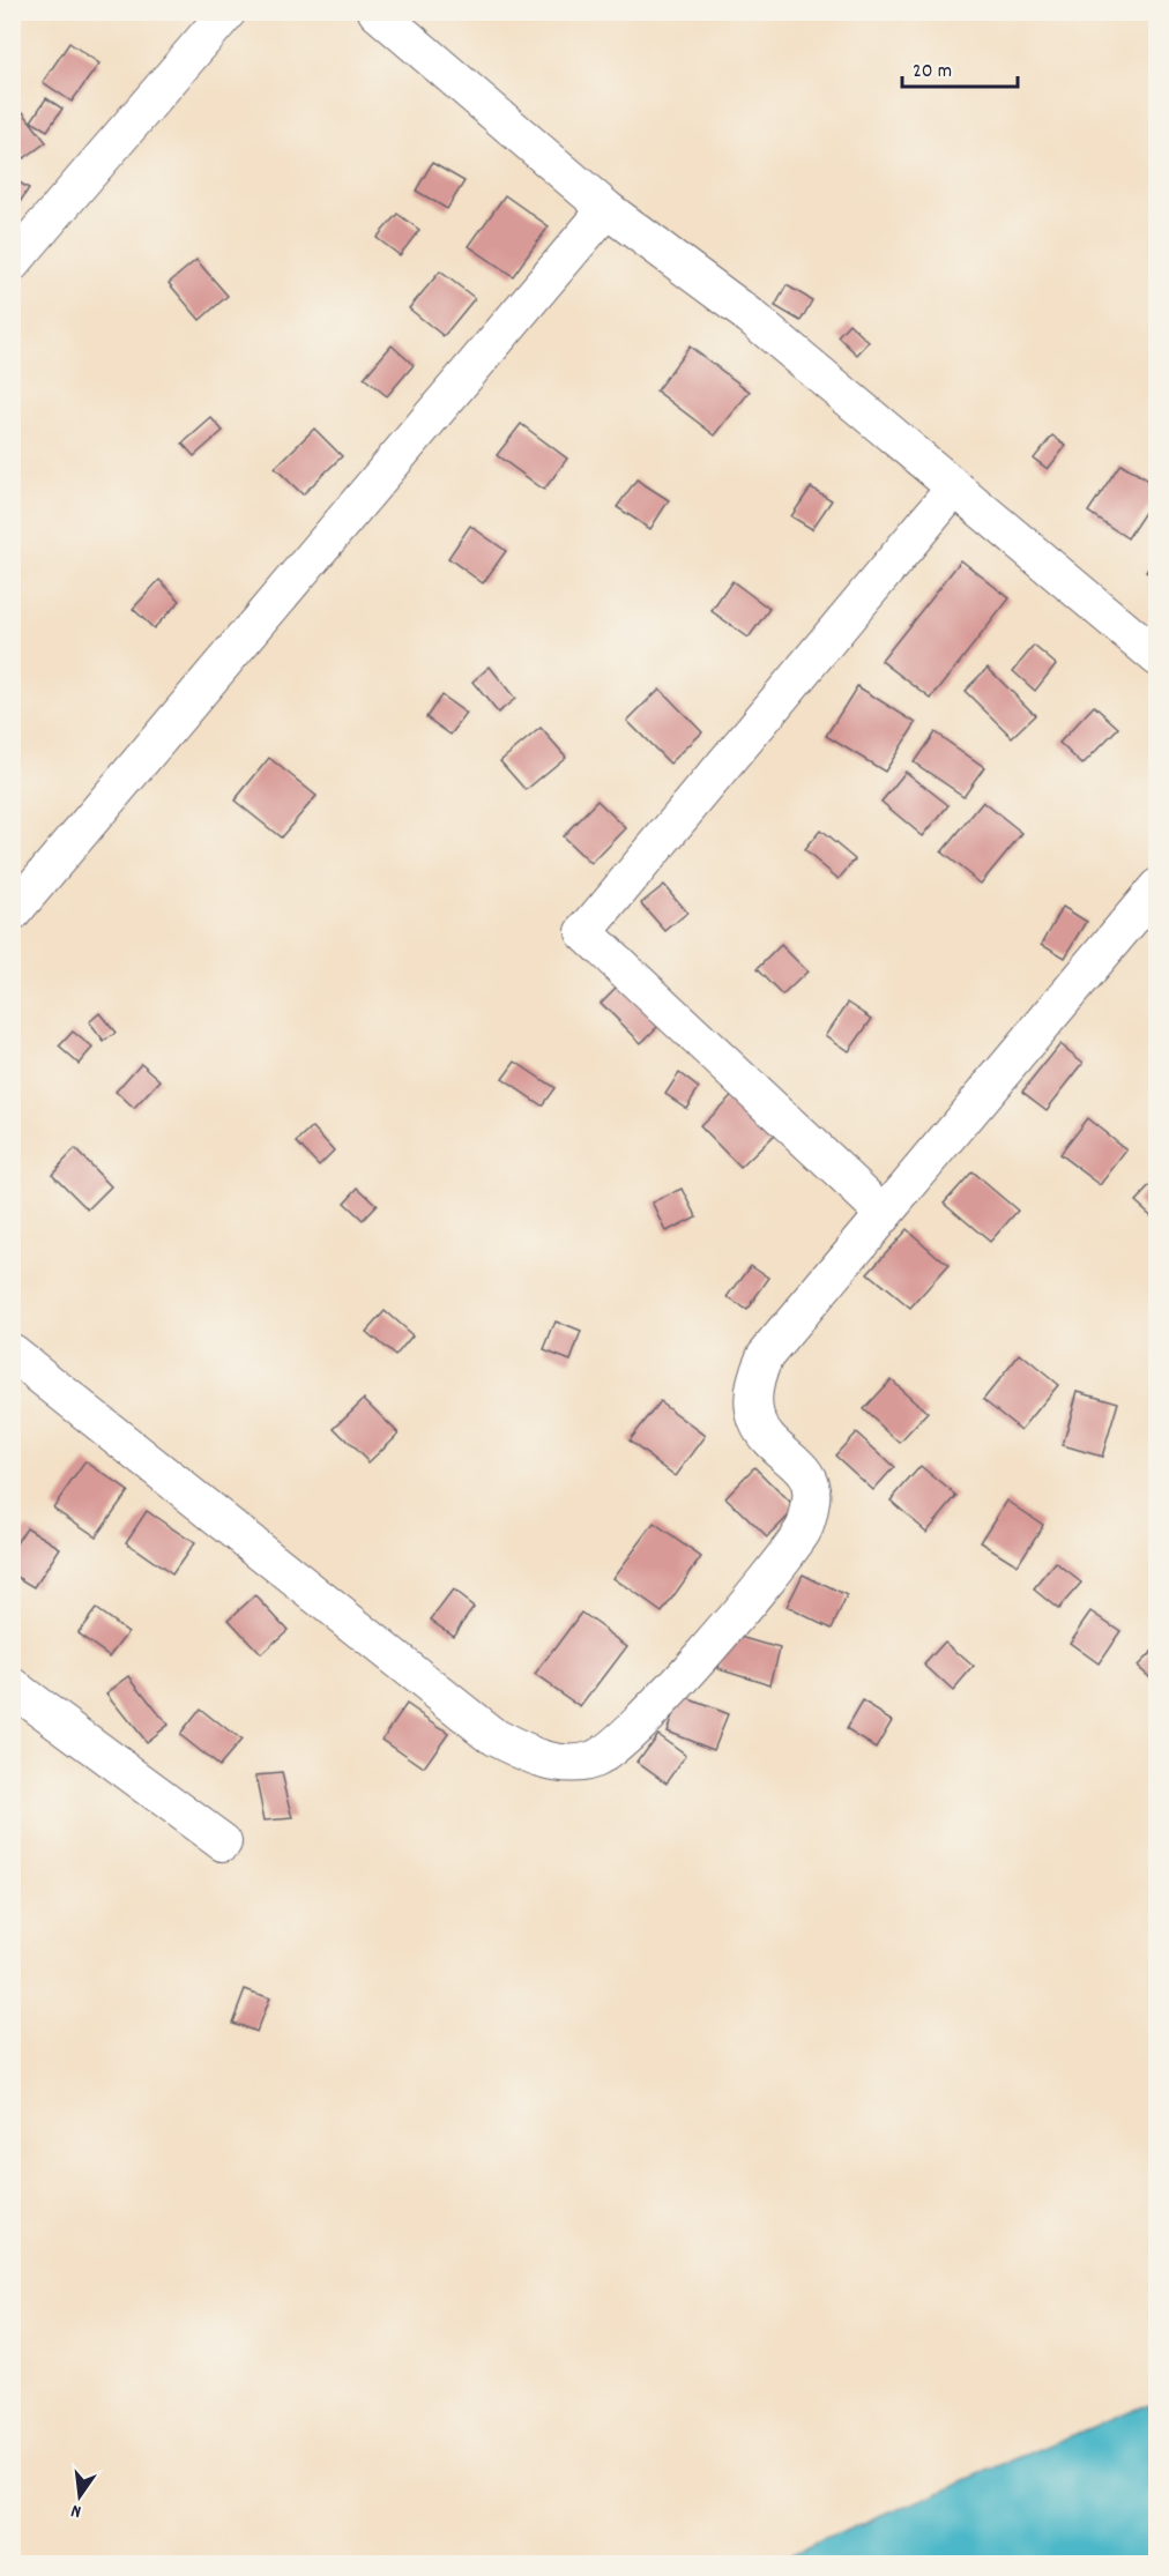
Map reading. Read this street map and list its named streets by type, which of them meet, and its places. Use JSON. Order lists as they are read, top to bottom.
{
  "scale_bar": "20 m",
  "north": "bottom"
}
